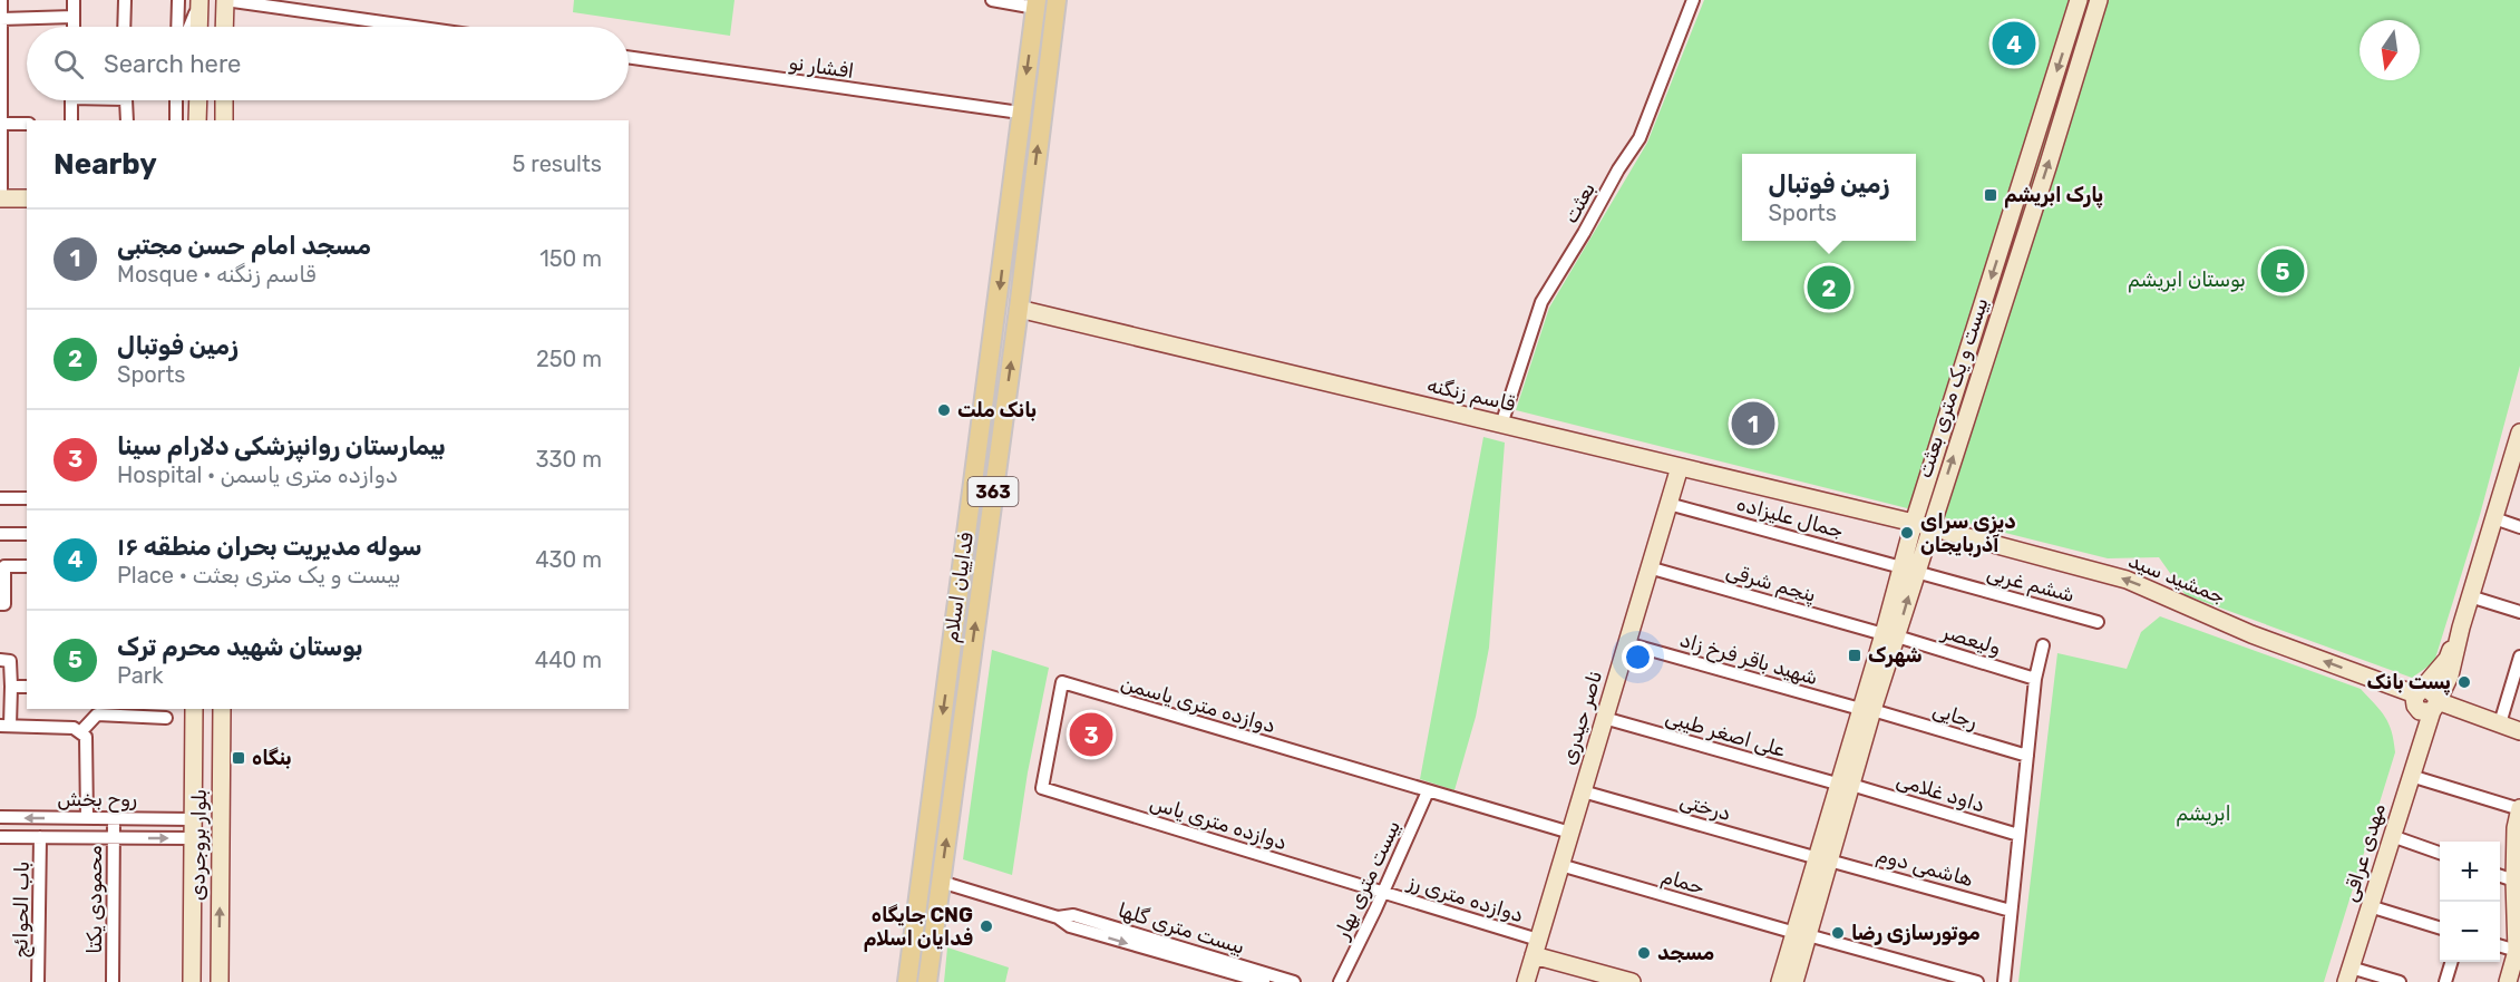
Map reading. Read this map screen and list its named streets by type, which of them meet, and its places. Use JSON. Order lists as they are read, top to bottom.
{
  "streets": {
    "main road": ["363", "فداییان اسلام"],
    "street": [
      "افشار نو",
      "بعثت",
      "بیست و یک متری بعثت",
      "قاسم زنگنه",
      "جمال علیزاده",
      "جمشید سید",
      "پنجم شرقی",
      "ششم غربی",
      "ولیعصر",
      "شهید باقر فرخ زاد",
      "دوازده متری یاسمن",
      "رجایی",
      "ناصر حیدری",
      "علی اصغر طیبی",
      "داود غلامی",
      "روح بخش",
      "درختی",
      "دوازده متری یاس",
      "بلوار بروجردی",
      "مهدی عراقی",
      "هاشمی دوم",
      "بیست متری بهار",
      "حمام",
      "دوازده متری رز",
      "محمودی یکتا",
      "باب الحوائج",
      "بیست متری گلها"
    ]
  },
  "crossings": [
    ["افشار نو", "فداییان اسلام"],
    ["بعثت", "قاسم زنگنه"],
    ["بیست و یک متری بعثت", "قاسم زنگنه"],
    ["بیست و یک متری بعثت", "جمال علیزاده"],
    ["بیست و یک متری بعثت", "جمشید سید"],
    ["بیست و یک متری بعثت", "پنجم شرقی"],
    ["بیست و یک متری بعثت", "ششم غربی"],
    ["بیست و یک متری بعثت", "ولیعصر"],
    ["بیست و یک متری بعثت", "شهید باقر فرخ زاد"],
    ["بیست و یک متری بعثت", "رجایی"],
    ["بیست و یک متری بعثت", "علی اصغر طیبی"],
    ["بیست و یک متری بعثت", "داود غلامی"],
    ["بیست و یک متری بعثت", "درختی"],
    ["بیست و یک متری بعثت", "هاشمی دوم"],
    ["بیست و یک متری بعثت", "حمام"],
    ["قاسم زنگنه", "جمشید سید"],
    ["قاسم زنگنه", "فداییان اسلام"],
    ["قاسم زنگنه", "ناصر حیدری"],
    ["جمال علیزاده", "ششم غربی"],
    ["جمال علیزاده", "ناصر حیدری"],
    ["جمشید سید", "مهدی عراقی"],
    ["پنجم شرقی", "ولیعصر"],
    ["پنجم شرقی", "ناصر حیدری"],
    ["فداییان اسلام", "بیست متری گلها"],
    ["شهید باقر فرخ زاد", "رجایی"],
    ["شهید باقر فرخ زاد", "ناصر حیدری"],
    ["دوازده متری یاسمن", "دوازده متری یاس"],
    ["دوازده متری یاسمن", "بیست متری بهار"],
    ["ناصر حیدری", "علی اصغر طیبی"],
    ["ناصر حیدری", "درختی"],
    ["ناصر حیدری", "حمام"],
    ["ناصر حیدری", "دوازده متری رز"],
    ["علی اصغر طیبی", "داود غلامی"],
    ["روح بخش", "بلوار بروجردی"],
    ["روح بخش", "محمودی یکتا"],
    ["روح بخش", "باب الحوائج"],
    ["درختی", "هاشمی دوم"],
    ["دوازده متری یاس", "بیست متری بهار"],
    ["دوازده متری یاس", "دوازده متری رز"],
    ["بیست متری بهار", "دوازده متری رز"]
  ],
  "one_way": ["جمشید سید"],
  "parks": ["بوستان ابریشم", "ابریشم"],
  "places": {
    "transit": ["پارک ابریشم", "شهرک", "بنگاه"],
    "other": [
      "بانک ملت",
      "دیزی سرای آذربایجان",
      "پست بانک",
      "جایگاه CNG فدایان اسلام",
      "موتورسازی رضا",
      "مسجد"
    ]
  },
  "north": "bottom",
  "page": {
    "pins": [
      "4",
      "5",
      "2",
      "1",
      "3"
    ],
    "search": "Search here",
    "heading": ["Nearby", "5 results"],
    "popup": ["زمین فوتبال", "Sports"],
    "list": [
      {
        "mark": "1",
        "name": "مسجد امام حسن مجتبی",
        "note": "Mosque · قاسم زنگنه",
        "value": "150 m"
      },
      {
        "mark": "2",
        "name": "زمین فوتبال",
        "note": "Sports",
        "value": "250 m"
      },
      {
        "mark": "3",
        "name": "بیمارستان روانپزشکی دلارام سینا",
        "note": "Hospital · دوازده متری یاسمن",
        "value": "330 m"
      },
      {
        "mark": "4",
        "name": "سوله مدیریت بحران منطقه ۱۶",
        "note": "Place · بیست و یک متری بعثت",
        "value": "430 m"
      },
      {
        "mark": "5",
        "name": "بوستان شهید محرم ترک",
        "note": "Park",
        "value": "440 m"
      }
    ],
    "map_buttons": ["+", "−"]
  }
}
